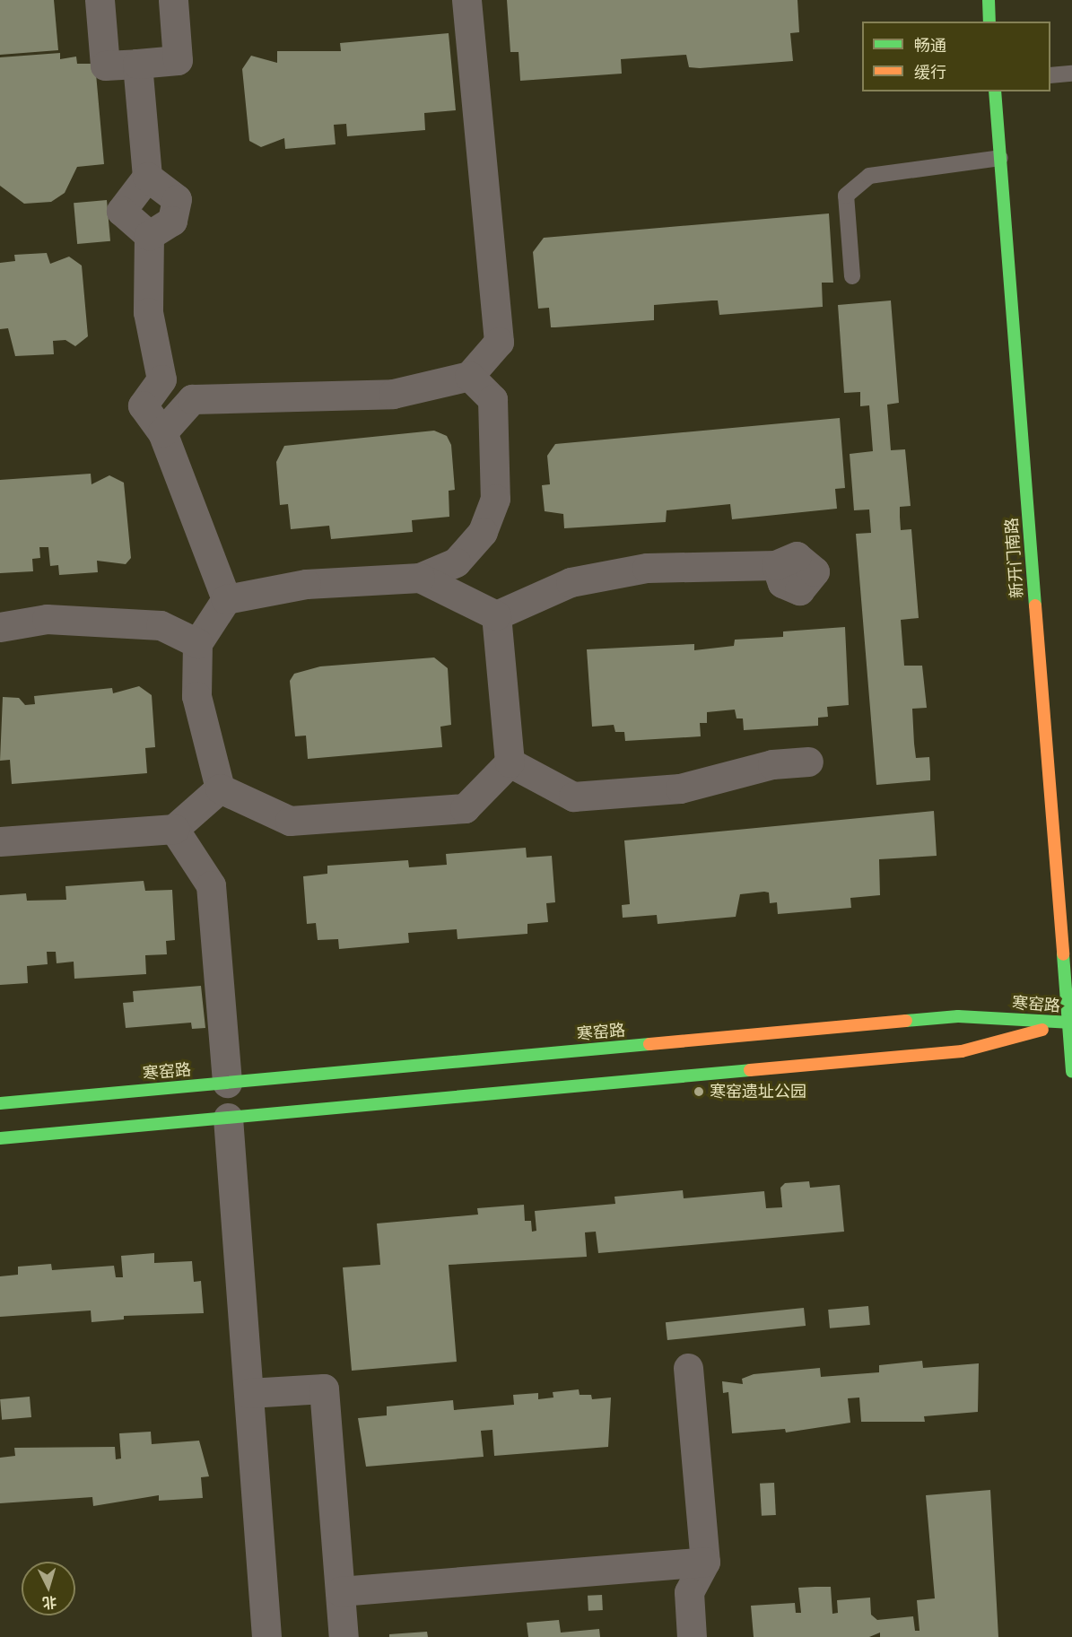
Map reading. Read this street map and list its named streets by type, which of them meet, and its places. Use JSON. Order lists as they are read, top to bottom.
{
  "streets": {
    "street": ["新开门南路", "寒窑路"]
  },
  "crossings": [
    ["新开门南路", "寒窑路"]
  ],
  "places": ["寒窑遗址公园"],
  "legend": ["畅通", "缓行"],
  "north": "bottom"
}
